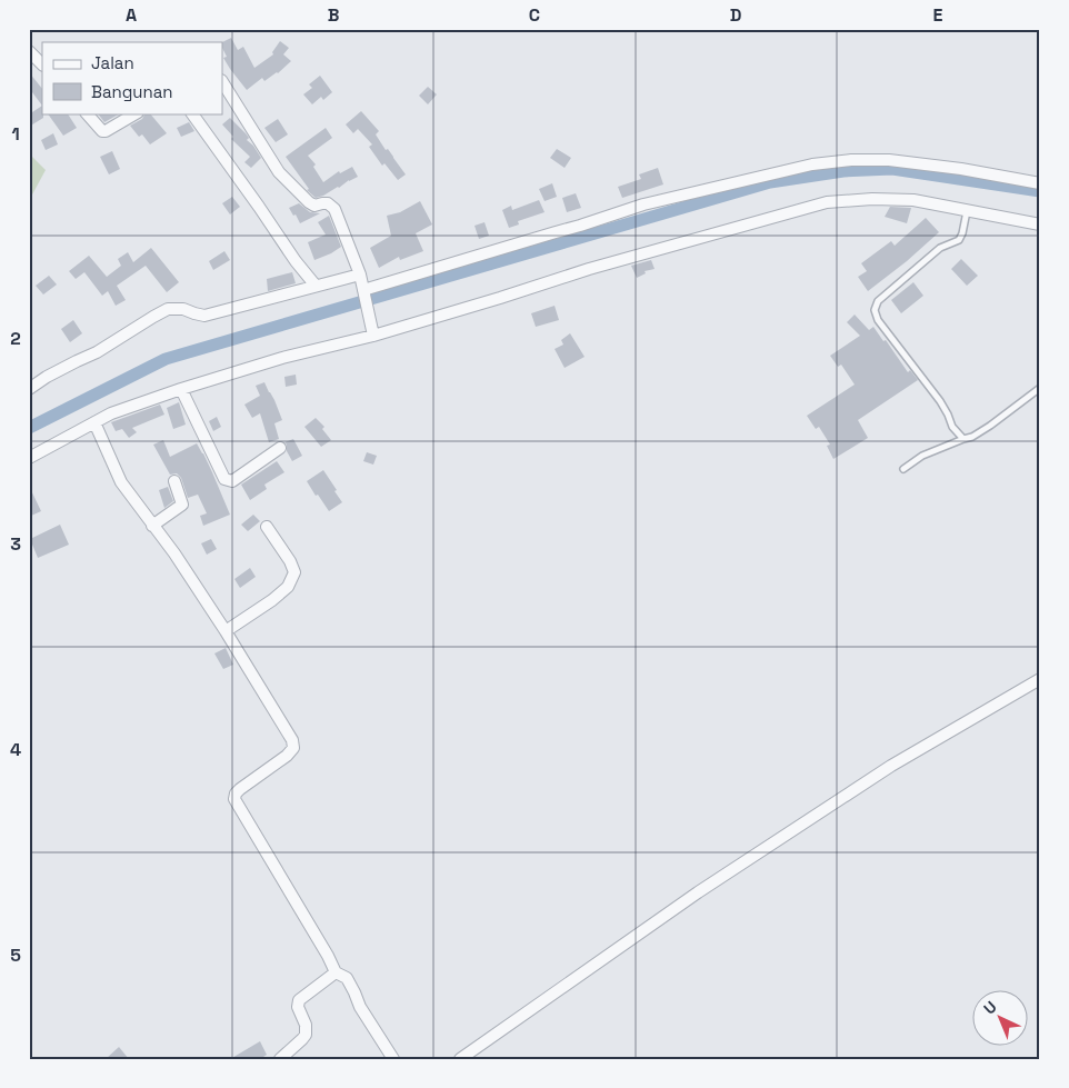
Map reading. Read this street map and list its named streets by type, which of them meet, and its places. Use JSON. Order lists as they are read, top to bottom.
{
  "legend": ["Jalan", "Bangunan"],
  "north": "top left",
  "grid": {
    "columns": [
      "A",
      "B",
      "C",
      "D",
      "E"
    ],
    "rows": [
      "1",
      "2",
      "3",
      "4",
      "5"
    ]
  }
}
